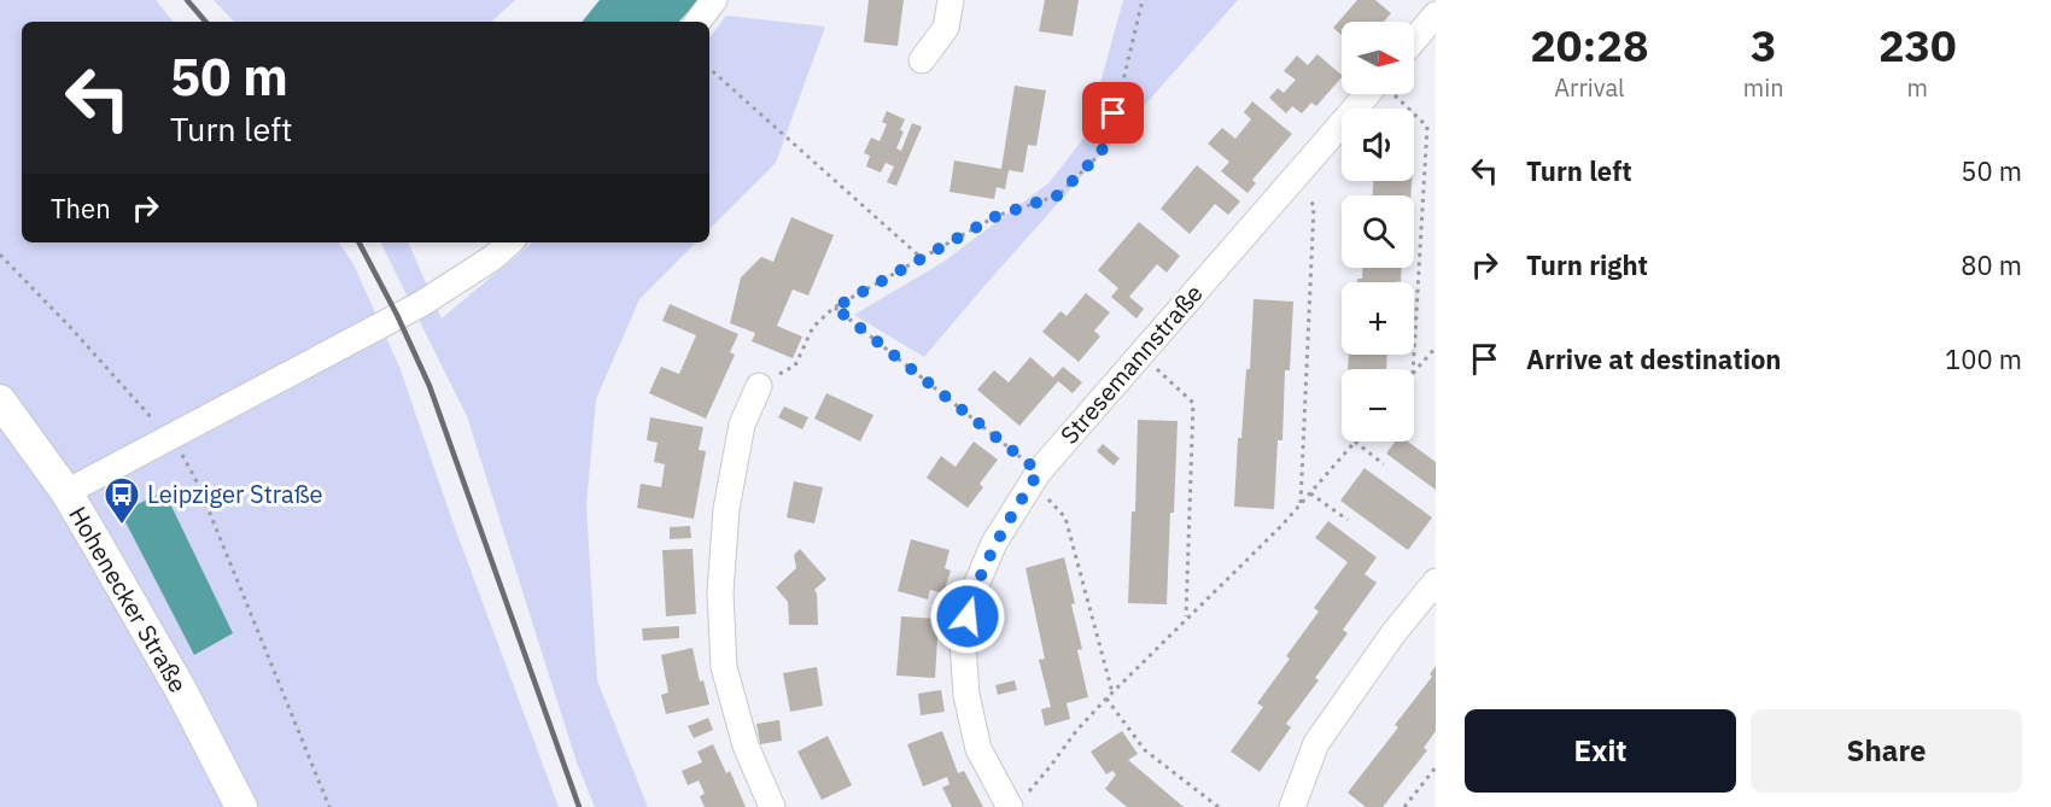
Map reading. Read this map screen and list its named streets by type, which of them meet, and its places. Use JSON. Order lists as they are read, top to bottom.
{
  "streets": {
    "street": ["Stresemannstraße", "Hohenecker Straße"]
  },
  "places": {
    "bus stop": ["Leipziger Straße"]
  },
  "north": "right",
  "page": {
    "eta": [
      "20:28",
      "Arrival",
      "3",
      "min",
      "230",
      "m"
    ],
    "map_buttons": ["+", "−"],
    "turn": ["50 m", "Turn left"],
    "list": [
      {
        "name": "Turn left",
        "value": "50 m"
      },
      {
        "name": "Turn right",
        "value": "80 m"
      },
      {
        "name": "Arrive at destination",
        "value": "100 m"
      }
    ],
    "then": "Then",
    "buttons": ["Exit", "Share"]
  }
}
